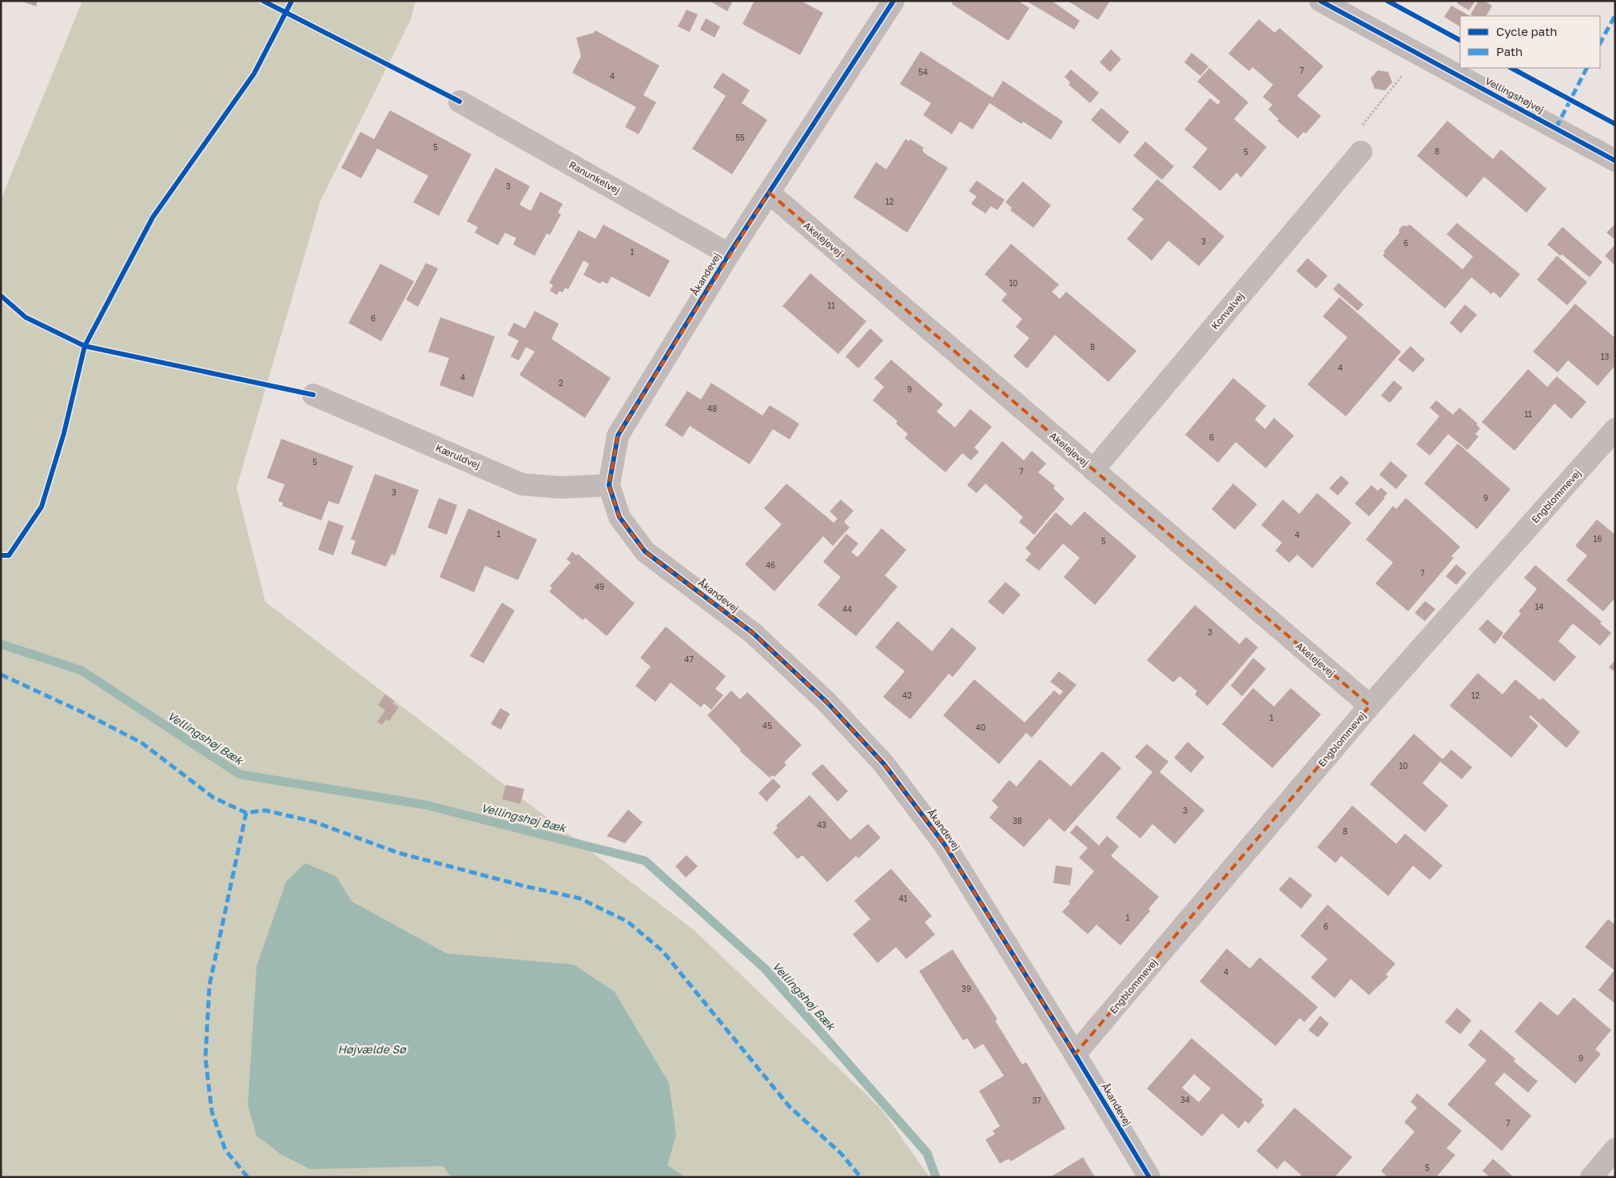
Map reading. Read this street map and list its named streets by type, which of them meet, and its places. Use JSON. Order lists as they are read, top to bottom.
{
  "streets": {
    "street": [
      "Vellingshøjvej",
      "Ranunkelvej",
      "Akelejevej",
      "Åkandevej",
      "Konvalvej",
      "Kæruldvej",
      "Engblommevej"
    ]
  },
  "crossings": [
    ["Ranunkelvej", "Åkandevej"],
    ["Akelejevej", "Åkandevej"],
    ["Akelejevej", "Konvalvej"],
    ["Akelejevej", "Engblommevej"],
    ["Åkandevej", "Kæruldvej"],
    ["Åkandevej", "Engblommevej"]
  ],
  "water": ["Vellingshøj Bæk", "Højvælde Sø"],
  "house_numbers": [
    "7",
    "54",
    "4",
    "55",
    "5",
    "8",
    "5",
    "3",
    "12",
    "3",
    "6",
    "1",
    "10",
    "11",
    "6",
    "8",
    "13",
    "4",
    "4",
    "2",
    "9",
    "48",
    "11",
    "6",
    "5",
    "7",
    "3",
    "9",
    "1",
    "4",
    "16",
    "5",
    "46",
    "7",
    "49",
    "14",
    "44",
    "3",
    "47",
    "42",
    "12",
    "1",
    "45",
    "40",
    "10",
    "3",
    "38",
    "43",
    "8",
    "41",
    "1",
    "6",
    "4",
    "39",
    "9",
    "34",
    "37",
    "7",
    "5"
  ],
  "legend": ["Cycle path", "Path"]
}
